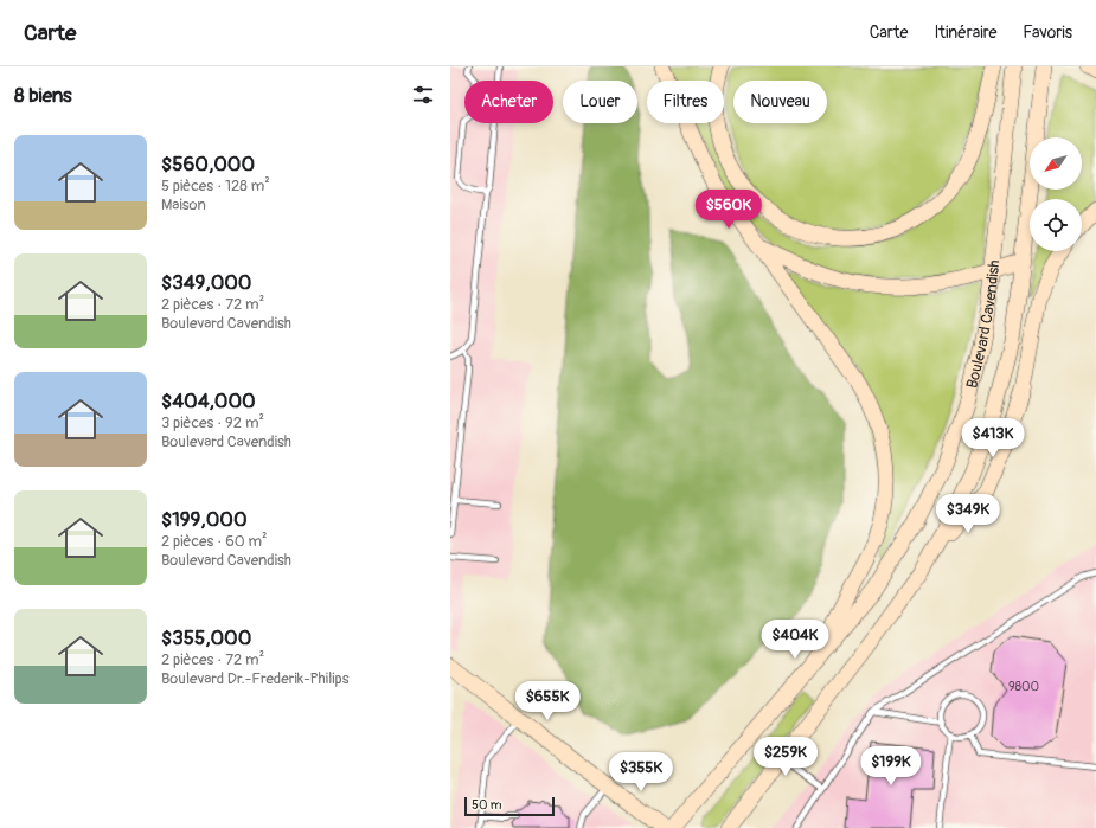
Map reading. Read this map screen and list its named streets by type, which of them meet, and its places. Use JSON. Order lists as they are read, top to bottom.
{
  "streets": {
    "main road": ["Boulevard Cavendish"]
  },
  "house_numbers": ["9800"],
  "scale_bar": "50 m",
  "north": "bottom left",
  "page": {
    "header": "Carte",
    "nav": ["Carte", "Itinéraire", "Favoris"],
    "heading": "8 biens",
    "chip": [
      "Acheter",
      "Louer",
      "Filtres",
      "Nouveau"
    ],
    "list": [
      {
        "name": "$560,000",
        "note": "5 pièces · 128 m² · Maison"
      },
      {
        "name": "$349,000",
        "note": "2 pièces · 72 m² · Boulevard Cavendish"
      },
      {
        "name": "$404,000",
        "note": "3 pièces · 92 m² · Boulevard Cavendish"
      },
      {
        "name": "$199,000",
        "note": "2 pièces · 60 m² · Boulevard Cavendish"
      },
      {
        "name": "$355,000",
        "note": "2 pièces · 72 m² · Boulevard Dr.-Frederik-Philips"
      }
    ],
    "price": [
      "$560K",
      "$413K",
      "$349K",
      "$404K",
      "$655K",
      "$259K",
      "$199K",
      "$355K"
    ],
    "scale": "50 m"
  }
}
